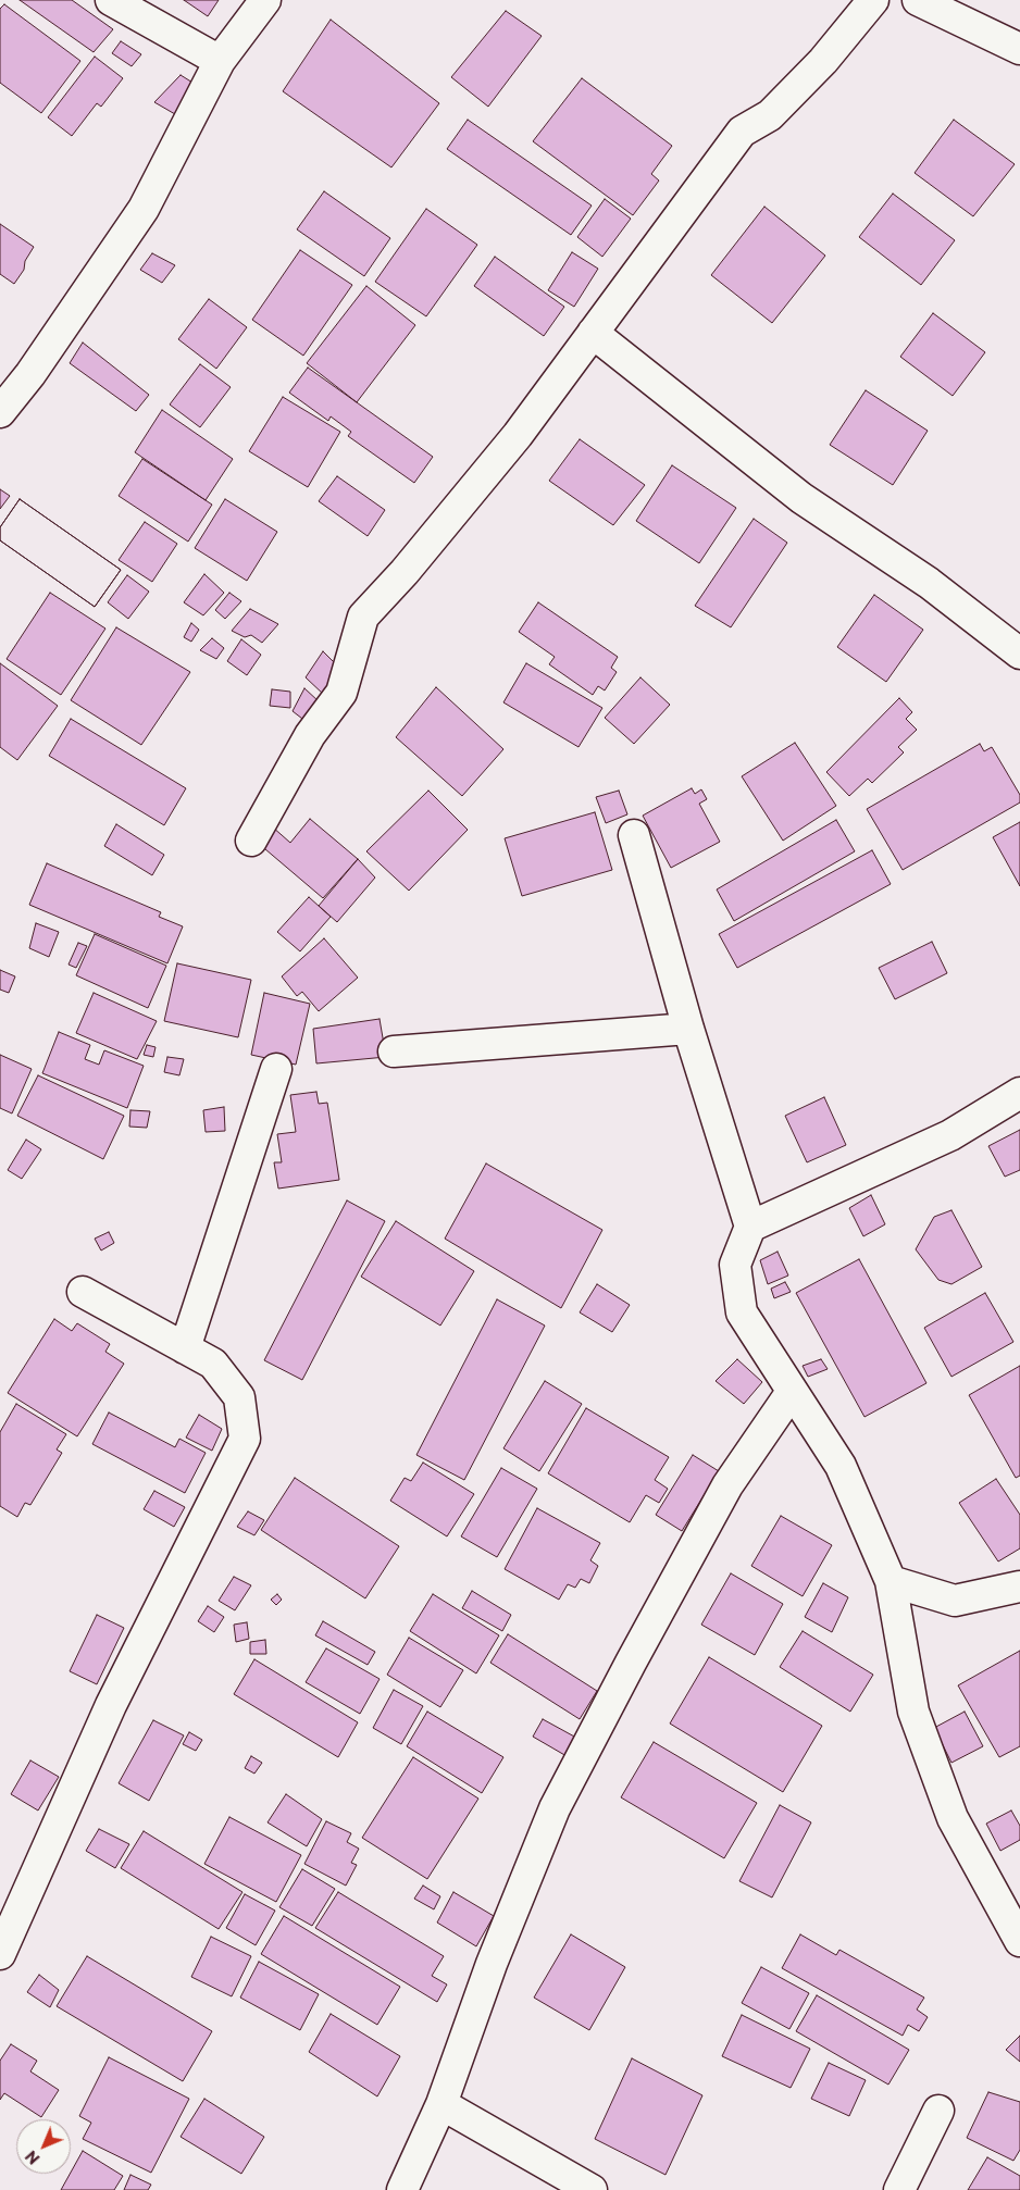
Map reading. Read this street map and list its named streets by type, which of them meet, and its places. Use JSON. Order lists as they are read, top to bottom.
{
  "north": "bottom left"
}
